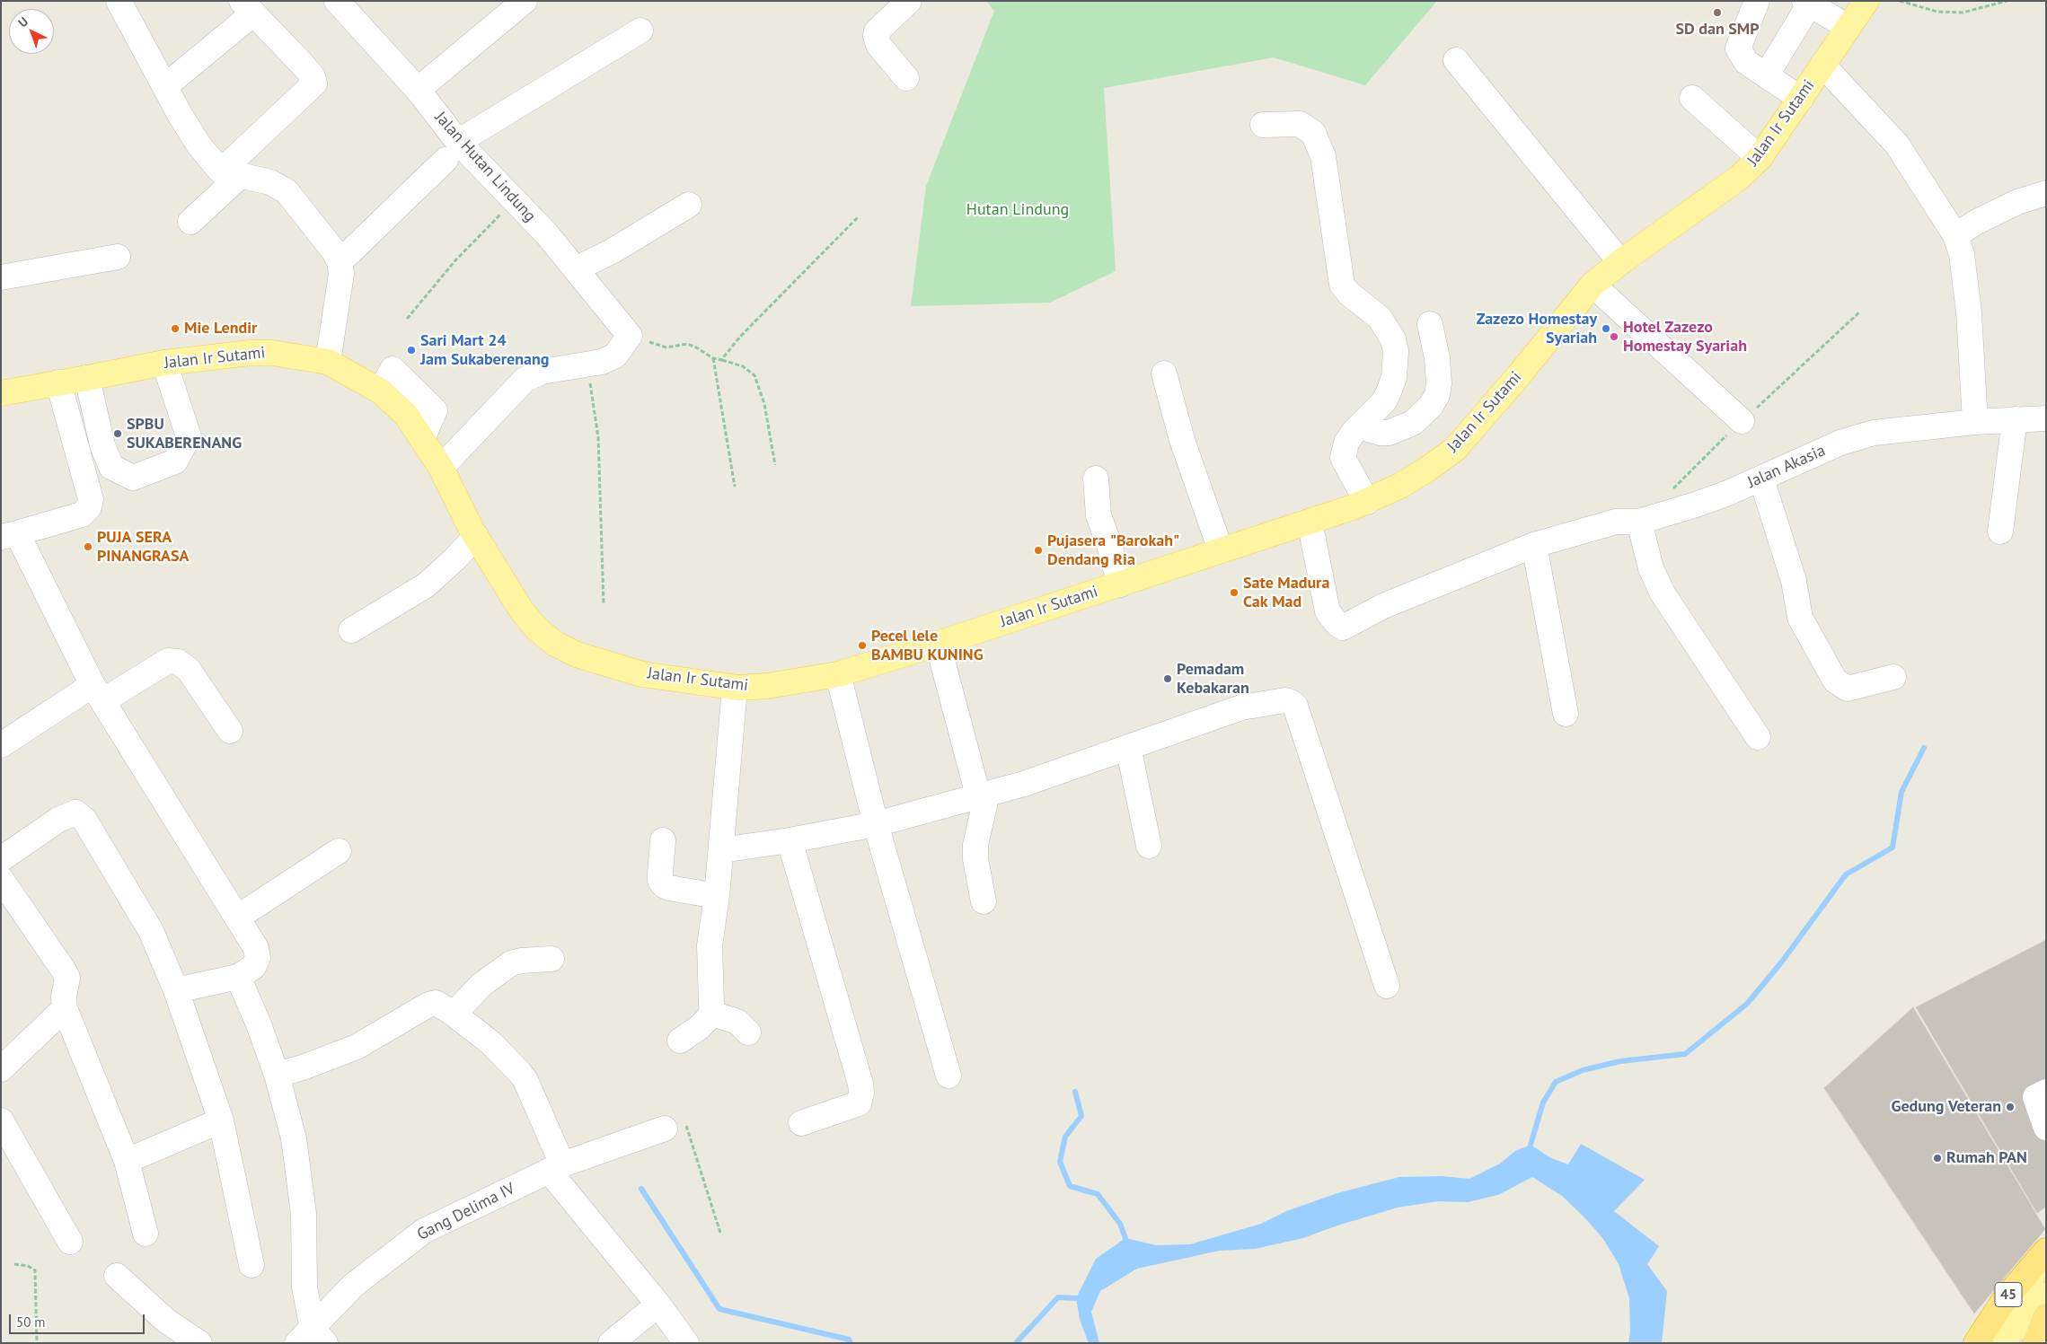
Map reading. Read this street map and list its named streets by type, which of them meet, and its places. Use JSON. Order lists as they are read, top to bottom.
{
  "streets": {
    "highway": ["45"],
    "main road": ["Jalan Ir Sutami"],
    "street": ["Jalan Hutan Lindung", "Jalan Akasia", "Gang Delima IV"]
  },
  "crossings": [
    ["Jalan Ir Sutami", "Jalan Akasia"]
  ],
  "parks": ["Hutan Lindung"],
  "places": [
    "SD dan SMP",
    "Mie Lendir",
    "Zazezo Homestay Syariah",
    "Hotel Zazezo Homestay Syariah",
    "Sari Mart 24 Jam Sukaberenang",
    "SPBU SUKABERENANG",
    "PUJA SERA PINANGRASA",
    "Pujasera \"Barokah\" Dendang Ria",
    "Sate Madura Cak Mad",
    "Pecel lele BAMBU KUNING",
    "Pemadam Kebakaran",
    "Gedung Veteran",
    "Rumah PAN"
  ],
  "scale_bar": "50 m",
  "north": "top left"
}
